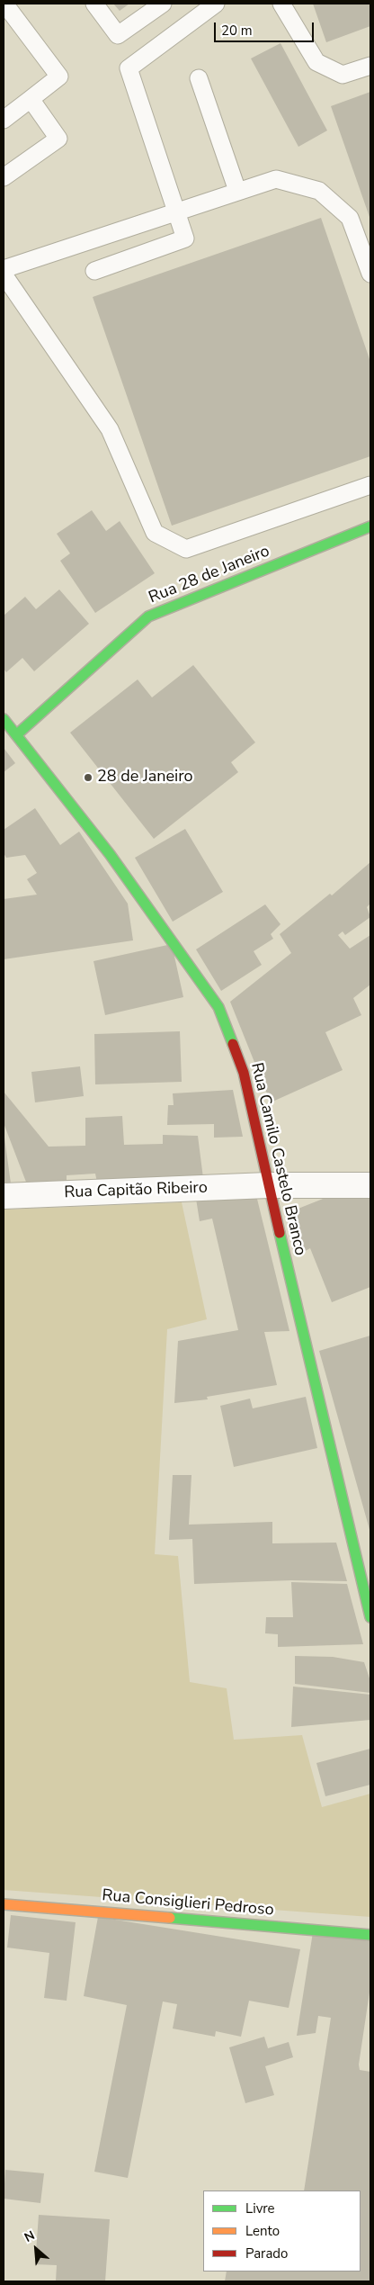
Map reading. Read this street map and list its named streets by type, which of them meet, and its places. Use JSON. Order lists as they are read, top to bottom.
{
  "streets": {
    "street": [
      "Rua 28 de Janeiro",
      "Rua Camilo Castelo Branco",
      "Rua Capitão Ribeiro",
      "Rua Consiglieri Pedroso"
    ]
  },
  "crossings": [
    ["Rua 28 de Janeiro", "Rua Camilo Castelo Branco"],
    ["Rua Camilo Castelo Branco", "Rua Capitão Ribeiro"]
  ],
  "places": ["28 de Janeiro"],
  "legend": ["Livre", "Lento", "Parado"],
  "scale_bar": "20 m",
  "north": "top left"
}
